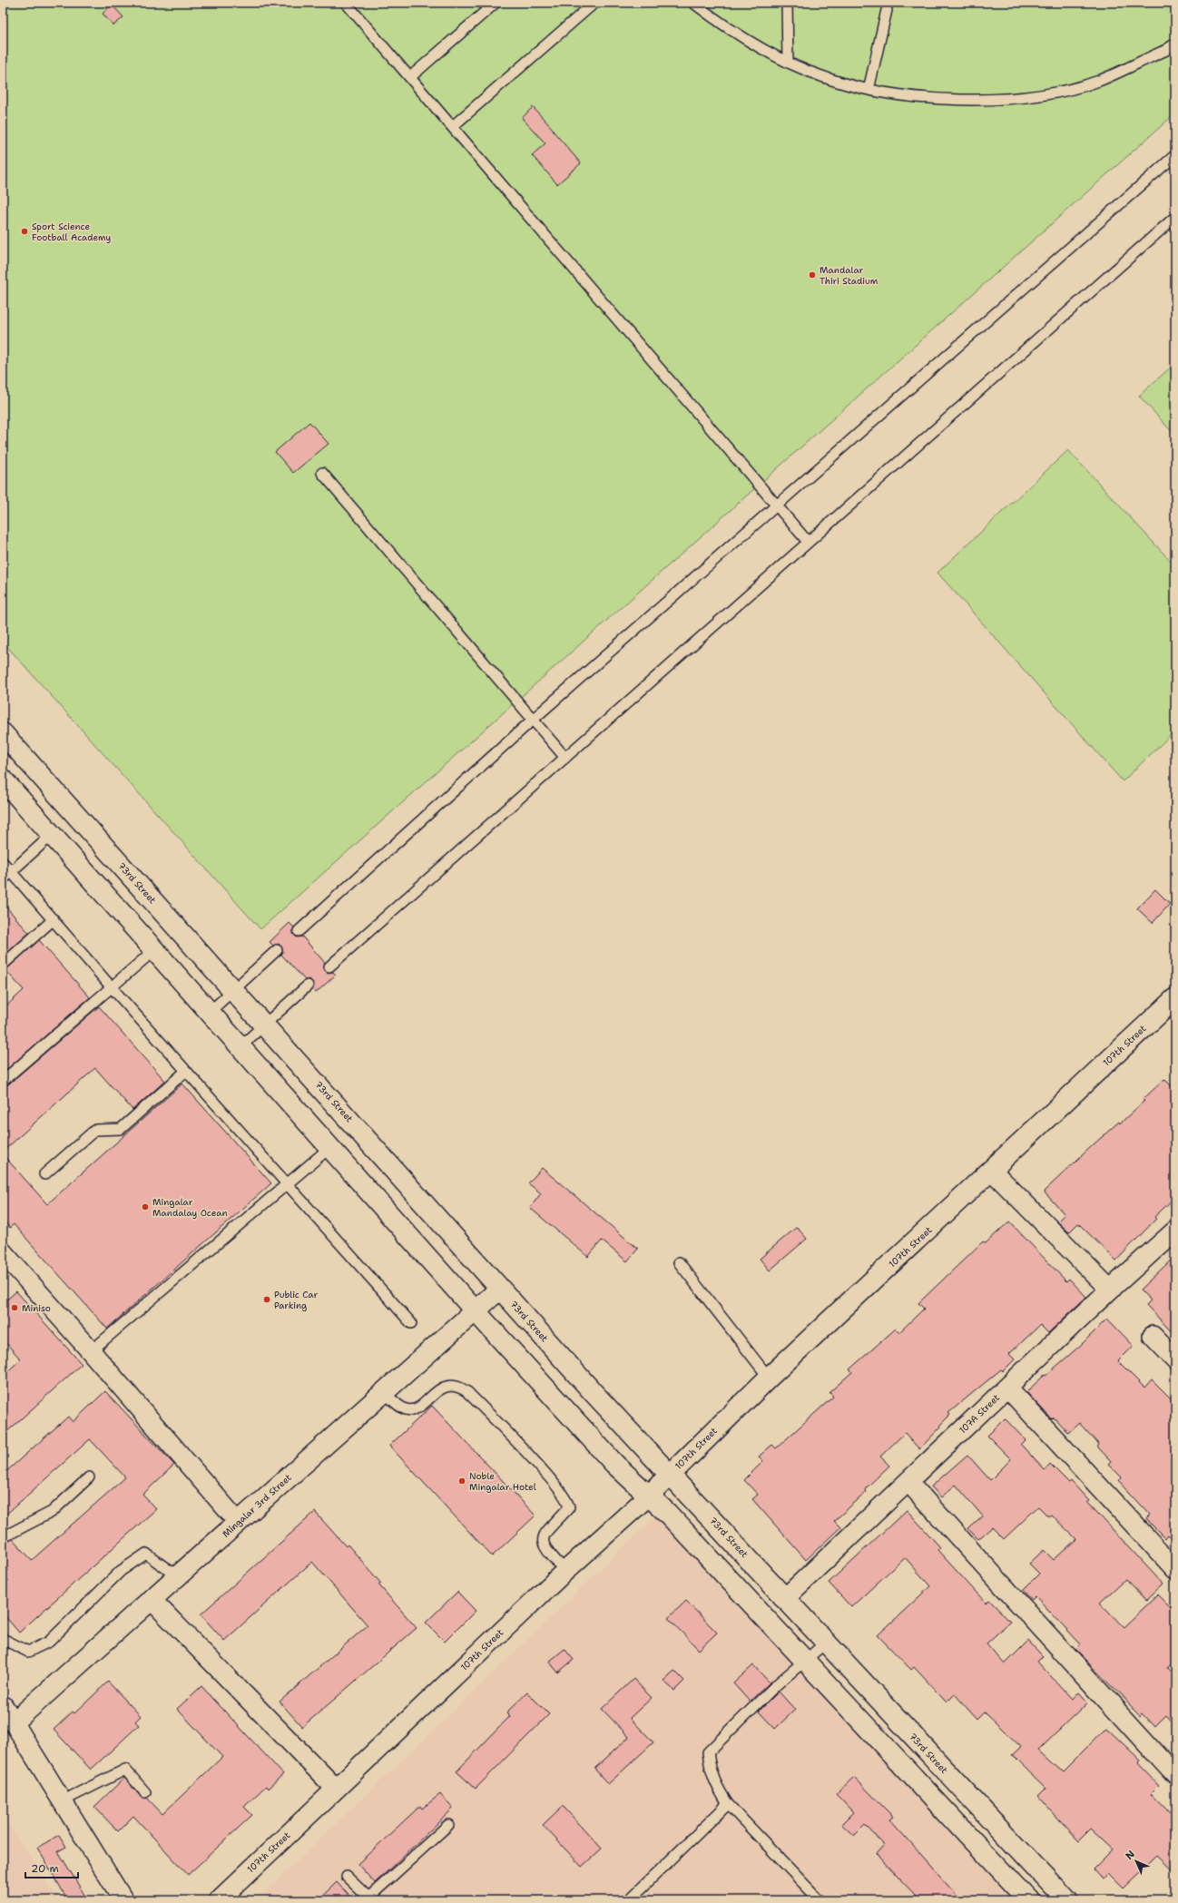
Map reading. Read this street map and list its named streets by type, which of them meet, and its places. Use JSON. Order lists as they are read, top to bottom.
{
  "streets": {
    "main road": ["73rd Street", "107th Street", "Mingalar 3rd Street"],
    "street": ["107A Street"]
  },
  "crossings": [
    ["73rd Street", "107th Street"],
    ["73rd Street", "107A Street"],
    ["73rd Street", "Mingalar 3rd Street"]
  ],
  "places": [
    "Sport Science Football Academy",
    "Mandalar Thiri Stadium",
    "Mingalar Mandalay Ocean",
    "Public Car Parking",
    "Miniso",
    "Noble Mingalar Hotel"
  ],
  "scale_bar": "20 m",
  "north": "top left"
}
